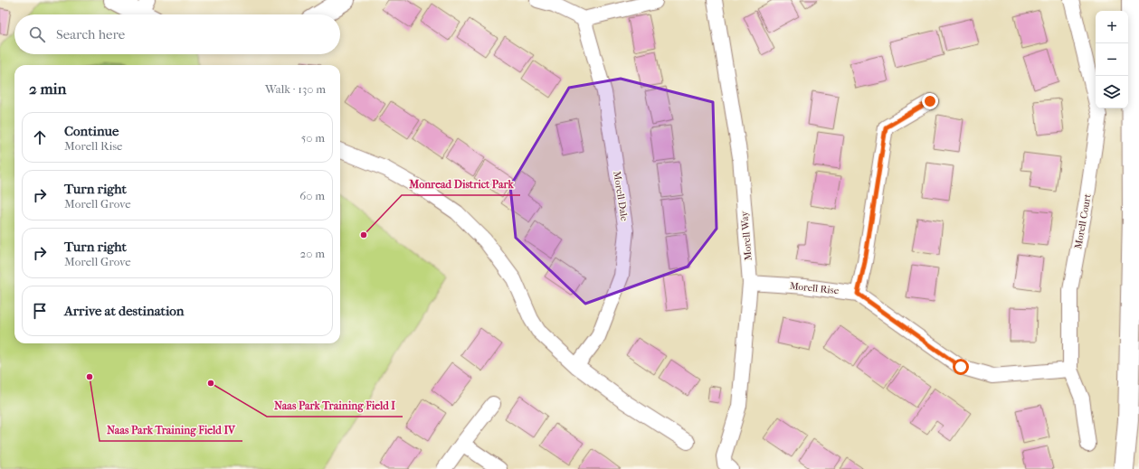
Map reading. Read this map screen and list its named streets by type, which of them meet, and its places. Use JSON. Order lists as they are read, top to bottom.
{
  "streets": {
    "street": [
      "Morell Dale",
      "Morell Court",
      "Morell Way",
      "Morell Rise"
    ]
  },
  "crossings": [
    ["Morell Court", "Morell Rise"],
    ["Morell Way", "Morell Rise"]
  ],
  "places": ["Monread District Park", "Naas Park Training Field IV", "Naas Park Training Field I"],
  "page": {
    "map_buttons": ["+", "−"],
    "search": "Search here",
    "heading": ["2 min", "Walk · 130 m"],
    "list": [
      ["Continue", "Morell Rise", "50 m"],
      ["Turn right", "Morell Grove", "60 m"],
      ["Turn right", "Morell Grove", "20 m"],
      "Arrive at destination"
    ]
  }
}
